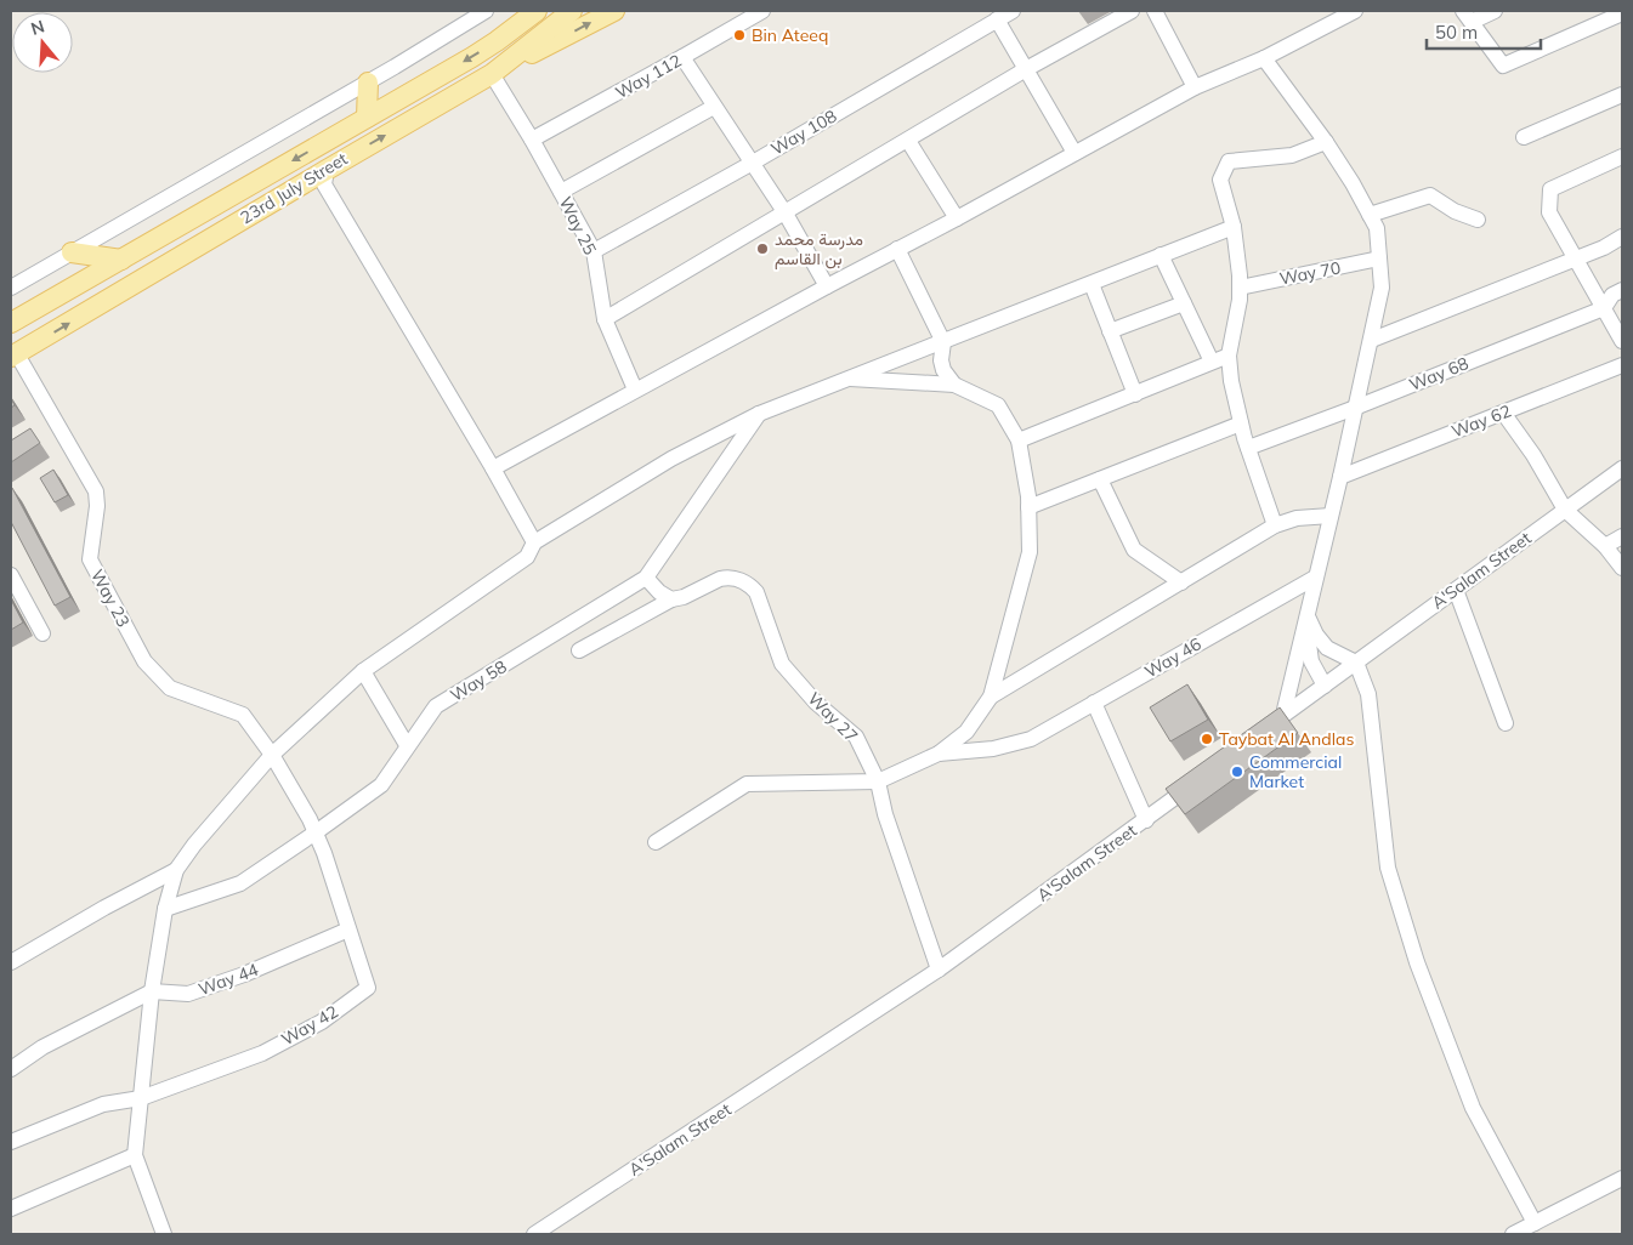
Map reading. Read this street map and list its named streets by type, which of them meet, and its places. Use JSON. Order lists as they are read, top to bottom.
{
  "streets": {
    "main road": ["23rd July Street"],
    "street": [
      "Way 112",
      "Way 108",
      "Way 25",
      "Way 70",
      "Way 68",
      "Way 62",
      "A'Salam Street",
      "Way 23",
      "Way 46",
      "Way 58",
      "Way 27",
      "Way 44",
      "Way 42"
    ]
  },
  "crossings": [
    ["Way 112", "Way 25"],
    ["Way 108", "Way 25"],
    ["23rd July Street", "Way 25"],
    ["23rd July Street", "Way 23"],
    ["A'Salam Street", "Way 27"],
    ["Way 23", "Way 42"],
    ["Way 58", "Way 42"],
    ["Way 44", "Way 42"]
  ],
  "places": [
    "Bin Ateeq",
    "مدرسة محمد بن القاسم",
    "Taybat Al Andlas",
    "Commercial Market"
  ],
  "scale_bar": "50 m",
  "north": "top"
}
